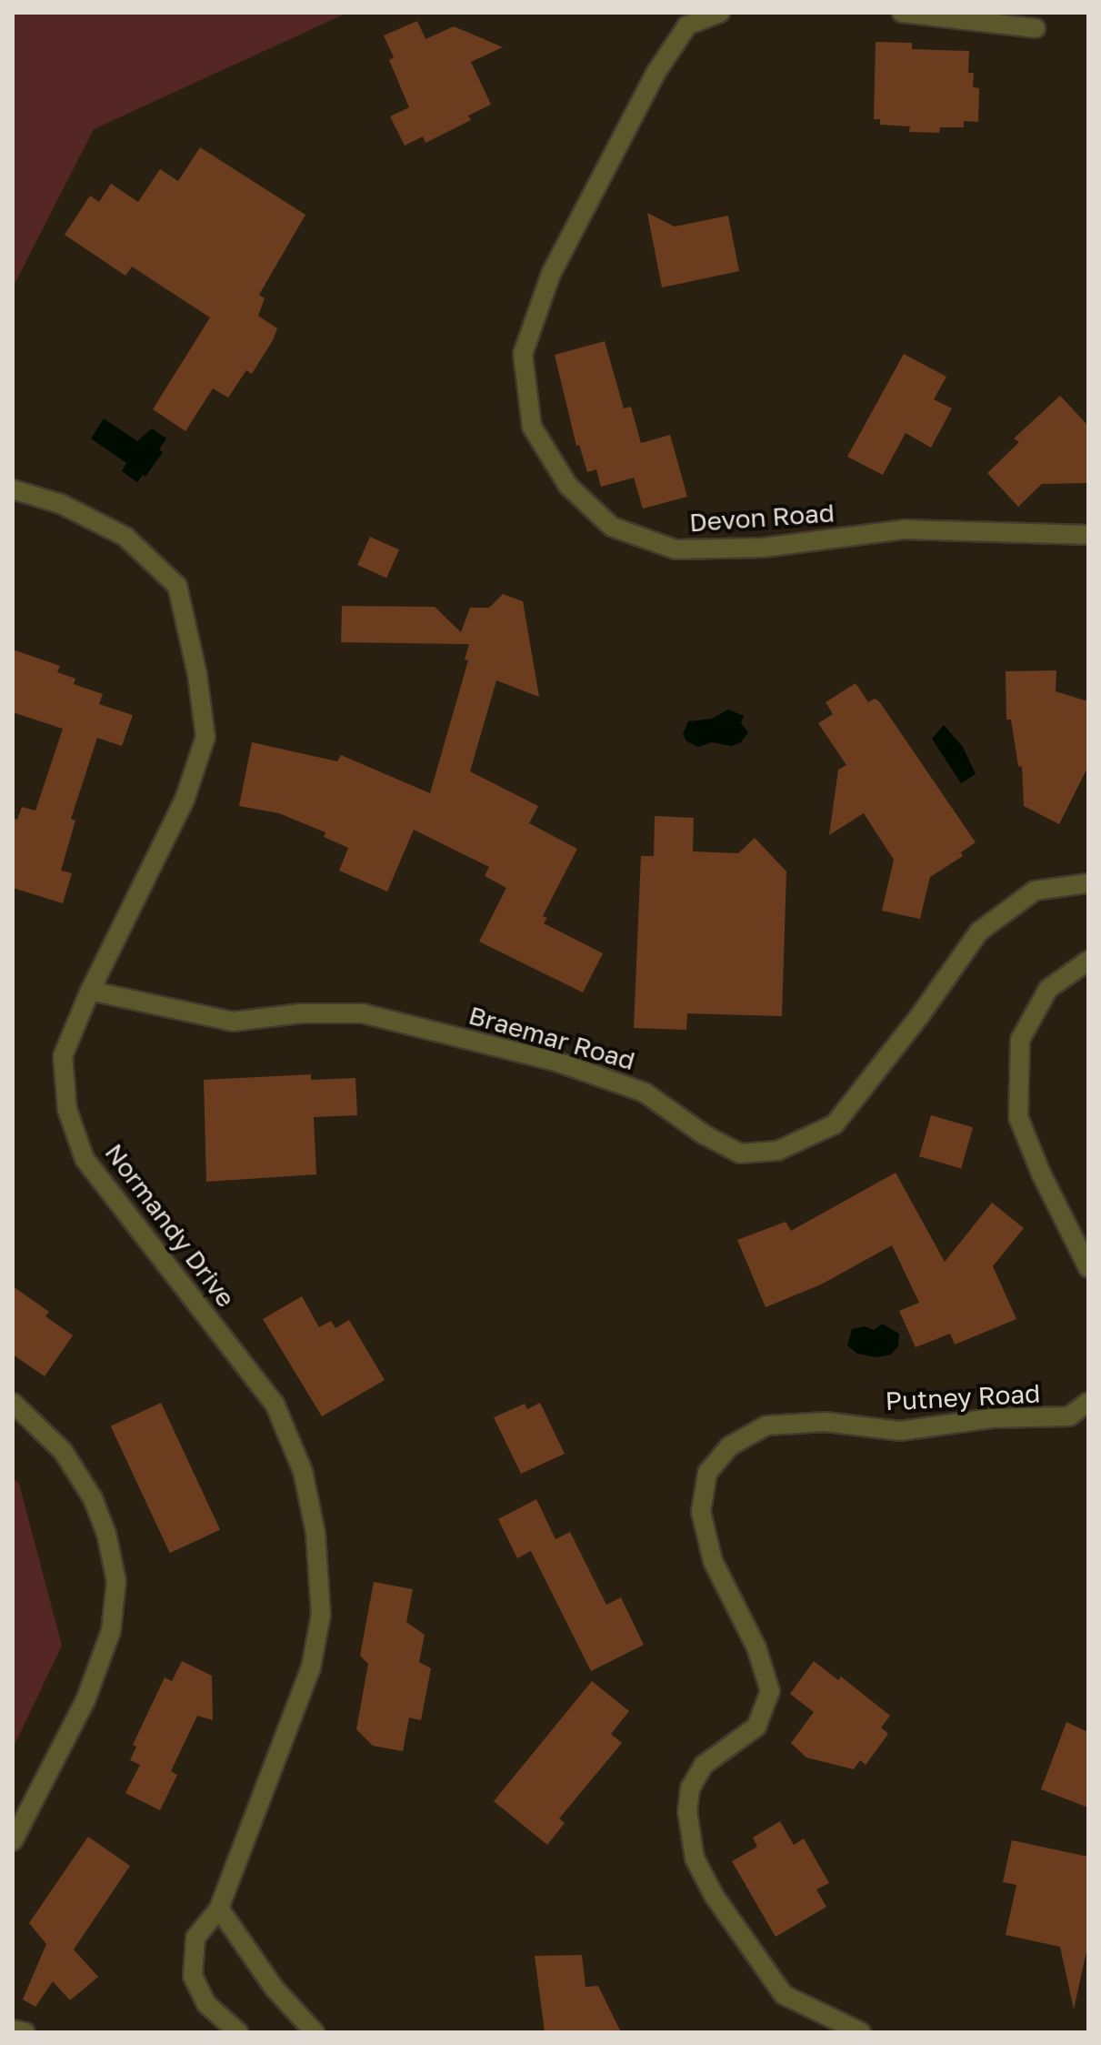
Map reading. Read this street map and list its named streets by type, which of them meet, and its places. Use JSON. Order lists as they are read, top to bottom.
{
  "streets": {
    "street": [
      "Devon Road",
      "Braemar Road",
      "Normandy Drive",
      "Putney Road"
    ]
  },
  "crossings": [
    ["Braemar Road", "Normandy Drive"]
  ]
}
